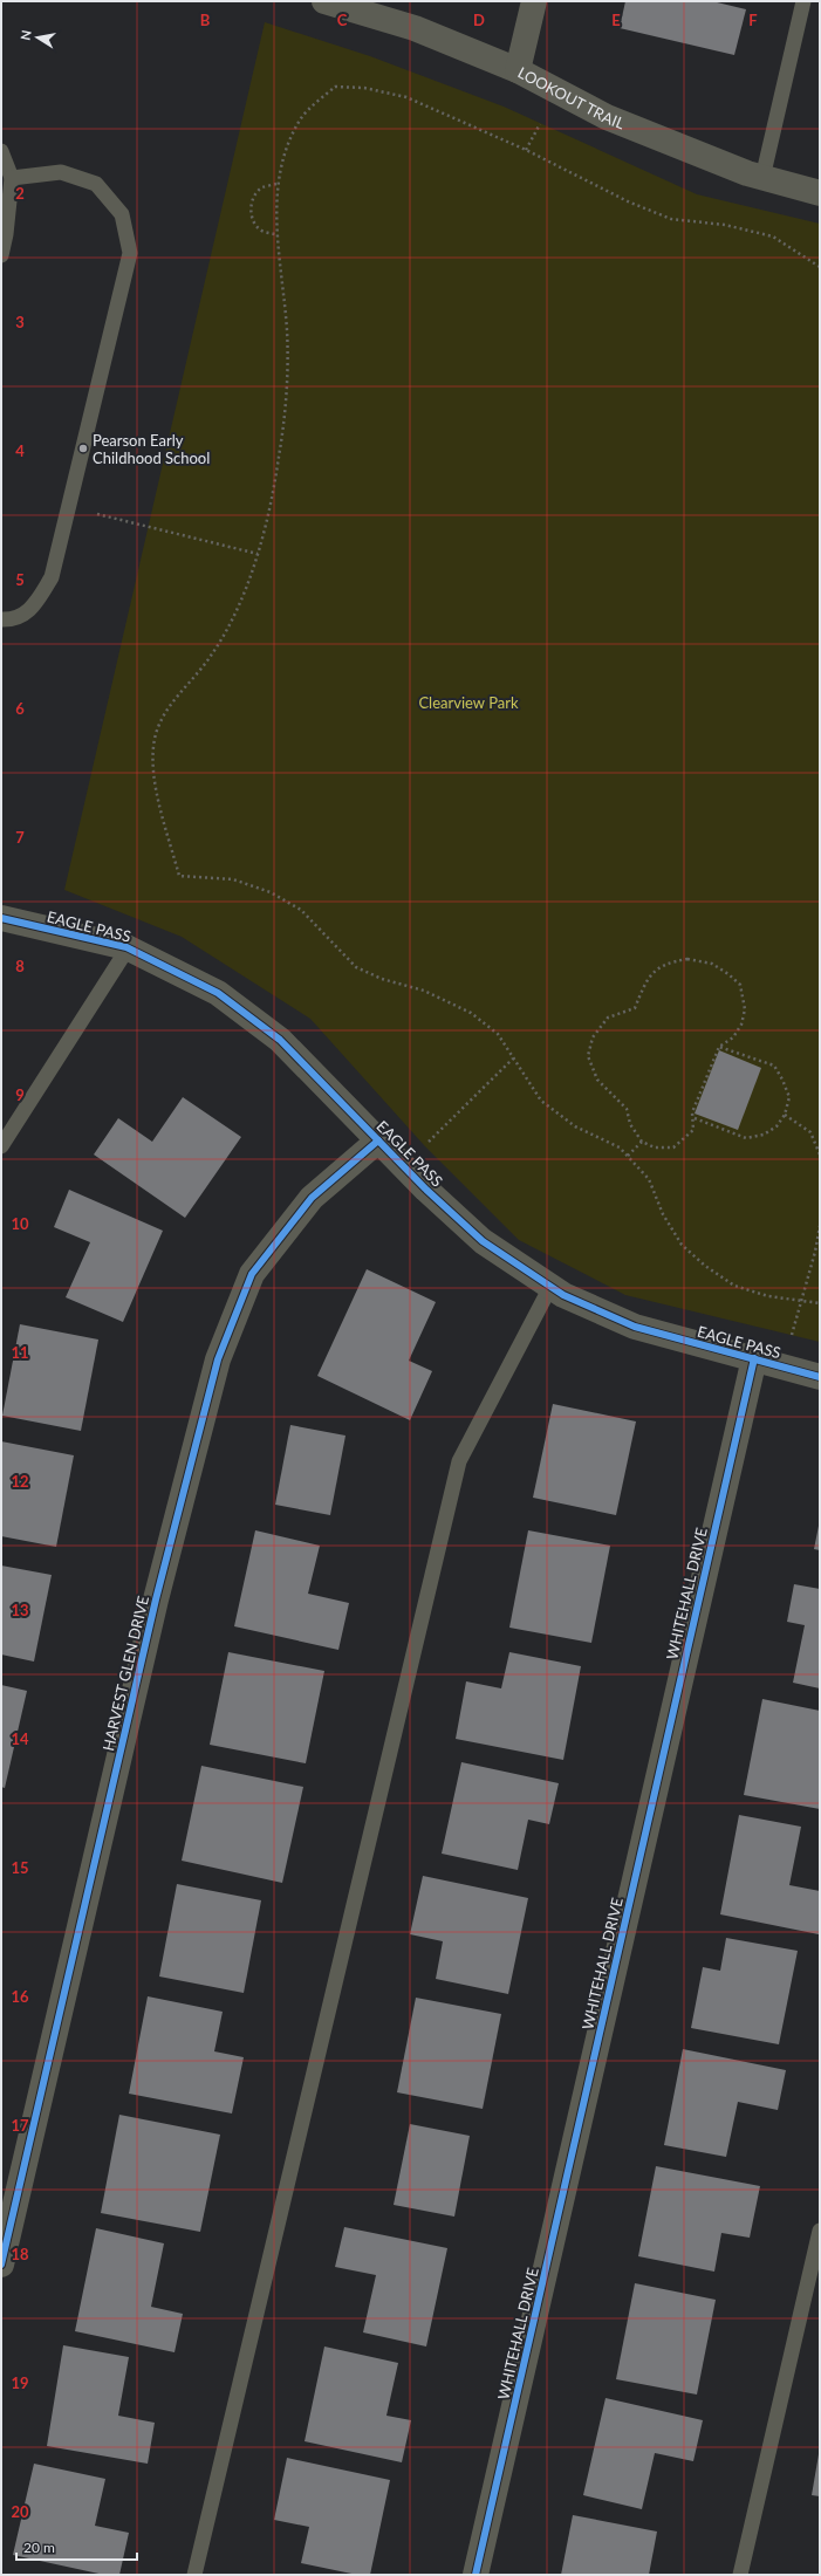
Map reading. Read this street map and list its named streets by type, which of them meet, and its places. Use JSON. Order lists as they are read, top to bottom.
{
  "streets": {
    "street": [
      "LOOKOUT TRAIL",
      "EAGLE PASS",
      "WHITEHALL DRIVE",
      "HARVEST GLEN DRIVE"
    ]
  },
  "crossings": [
    ["EAGLE PASS", "WHITEHALL DRIVE"],
    ["EAGLE PASS", "HARVEST GLEN DRIVE"]
  ],
  "parks": ["Clearview Park"],
  "places": ["Pearson Early Childhood School"],
  "scale_bar": "20 m",
  "north": "left",
  "grid": {
    "columns": [
      "B",
      "C",
      "D",
      "E",
      "F"
    ],
    "rows": [
      "2",
      "3",
      "4",
      "5",
      "6",
      "7",
      "8",
      "9",
      "10",
      "11",
      "12",
      "13",
      "14",
      "15",
      "16",
      "17",
      "18",
      "19",
      "20"
    ]
  }
}
